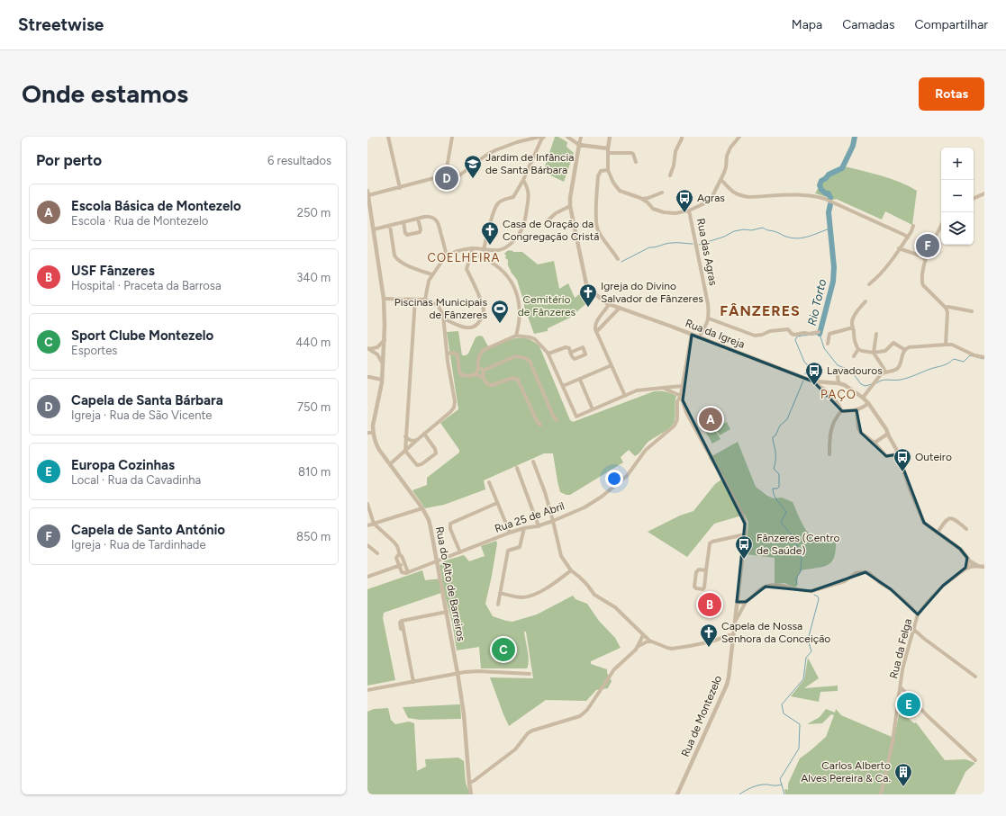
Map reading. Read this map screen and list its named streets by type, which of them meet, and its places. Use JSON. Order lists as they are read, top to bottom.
{
  "streets": {
    "street": [
      "Rua das Agras",
      "Rua da Igreja",
      "Rua 25 de Abril",
      "Rua do Alto de Barreiros",
      "Rua da Felga",
      "Rua de Montezelo"
    ]
  },
  "crossings": [
    ["Rua da Igreja", "Rua de Montezelo"],
    ["Rua 25 de Abril", "Rua do Alto de Barreiros"],
    ["Rua 25 de Abril", "Rua de Montezelo"]
  ],
  "districts": ["COELHEIRA", "FÂNZERES", "PAÇO"],
  "water": ["Rio Torto"],
  "parks": ["Cemitério de Fânzeres"],
  "places": {
    "school or university": ["Jardim de Infância de Santa Bárbara"],
    "bus stop": [
      "Agras",
      "Lavadouros",
      "Outeiro",
      "Fânzeres (Centro de Saúde)"
    ],
    "church": ["Casa de Oração da Congregação Cristã", "Igreja do Divino Salvador de Fânzeres", "Capela de Nossa Senhora da Conceição"],
    "sports": ["Piscinas Municipais de Fânzeres"],
    "building": ["Carlos Alberto Alves Pereira & Ca."]
  },
  "page": {
    "header": "Streetwise",
    "nav": ["Mapa", "Camadas", "Compartilhar"],
    "buttons": "Rotas",
    "title": "Onde estamos",
    "heading": ["Por perto", "6 resultados"],
    "map_buttons": ["+", "−"],
    "pins": [
      "D",
      "F",
      "A",
      "B",
      "C",
      "E"
    ],
    "list": [
      {
        "mark": "A",
        "name": "Escola Básica de Montezelo",
        "note": "Escola · Rua de Montezelo",
        "value": "250 m"
      },
      {
        "mark": "B",
        "name": "USF Fânzeres",
        "note": "Hospital · Praceta da Barrosa",
        "value": "340 m"
      },
      {
        "mark": "C",
        "name": "Sport Clube Montezelo",
        "note": "Esportes",
        "value": "440 m"
      },
      {
        "mark": "D",
        "name": "Capela de Santa Bárbara",
        "note": "Igreja · Rua de São Vicente",
        "value": "750 m"
      },
      {
        "mark": "E",
        "name": "Europa Cozinhas",
        "note": "Local · Rua da Cavadinha",
        "value": "810 m"
      },
      {
        "mark": "F",
        "name": "Capela de Santo António",
        "note": "Igreja · Rua de Tardinhade",
        "value": "850 m"
      }
    ]
  }
}
